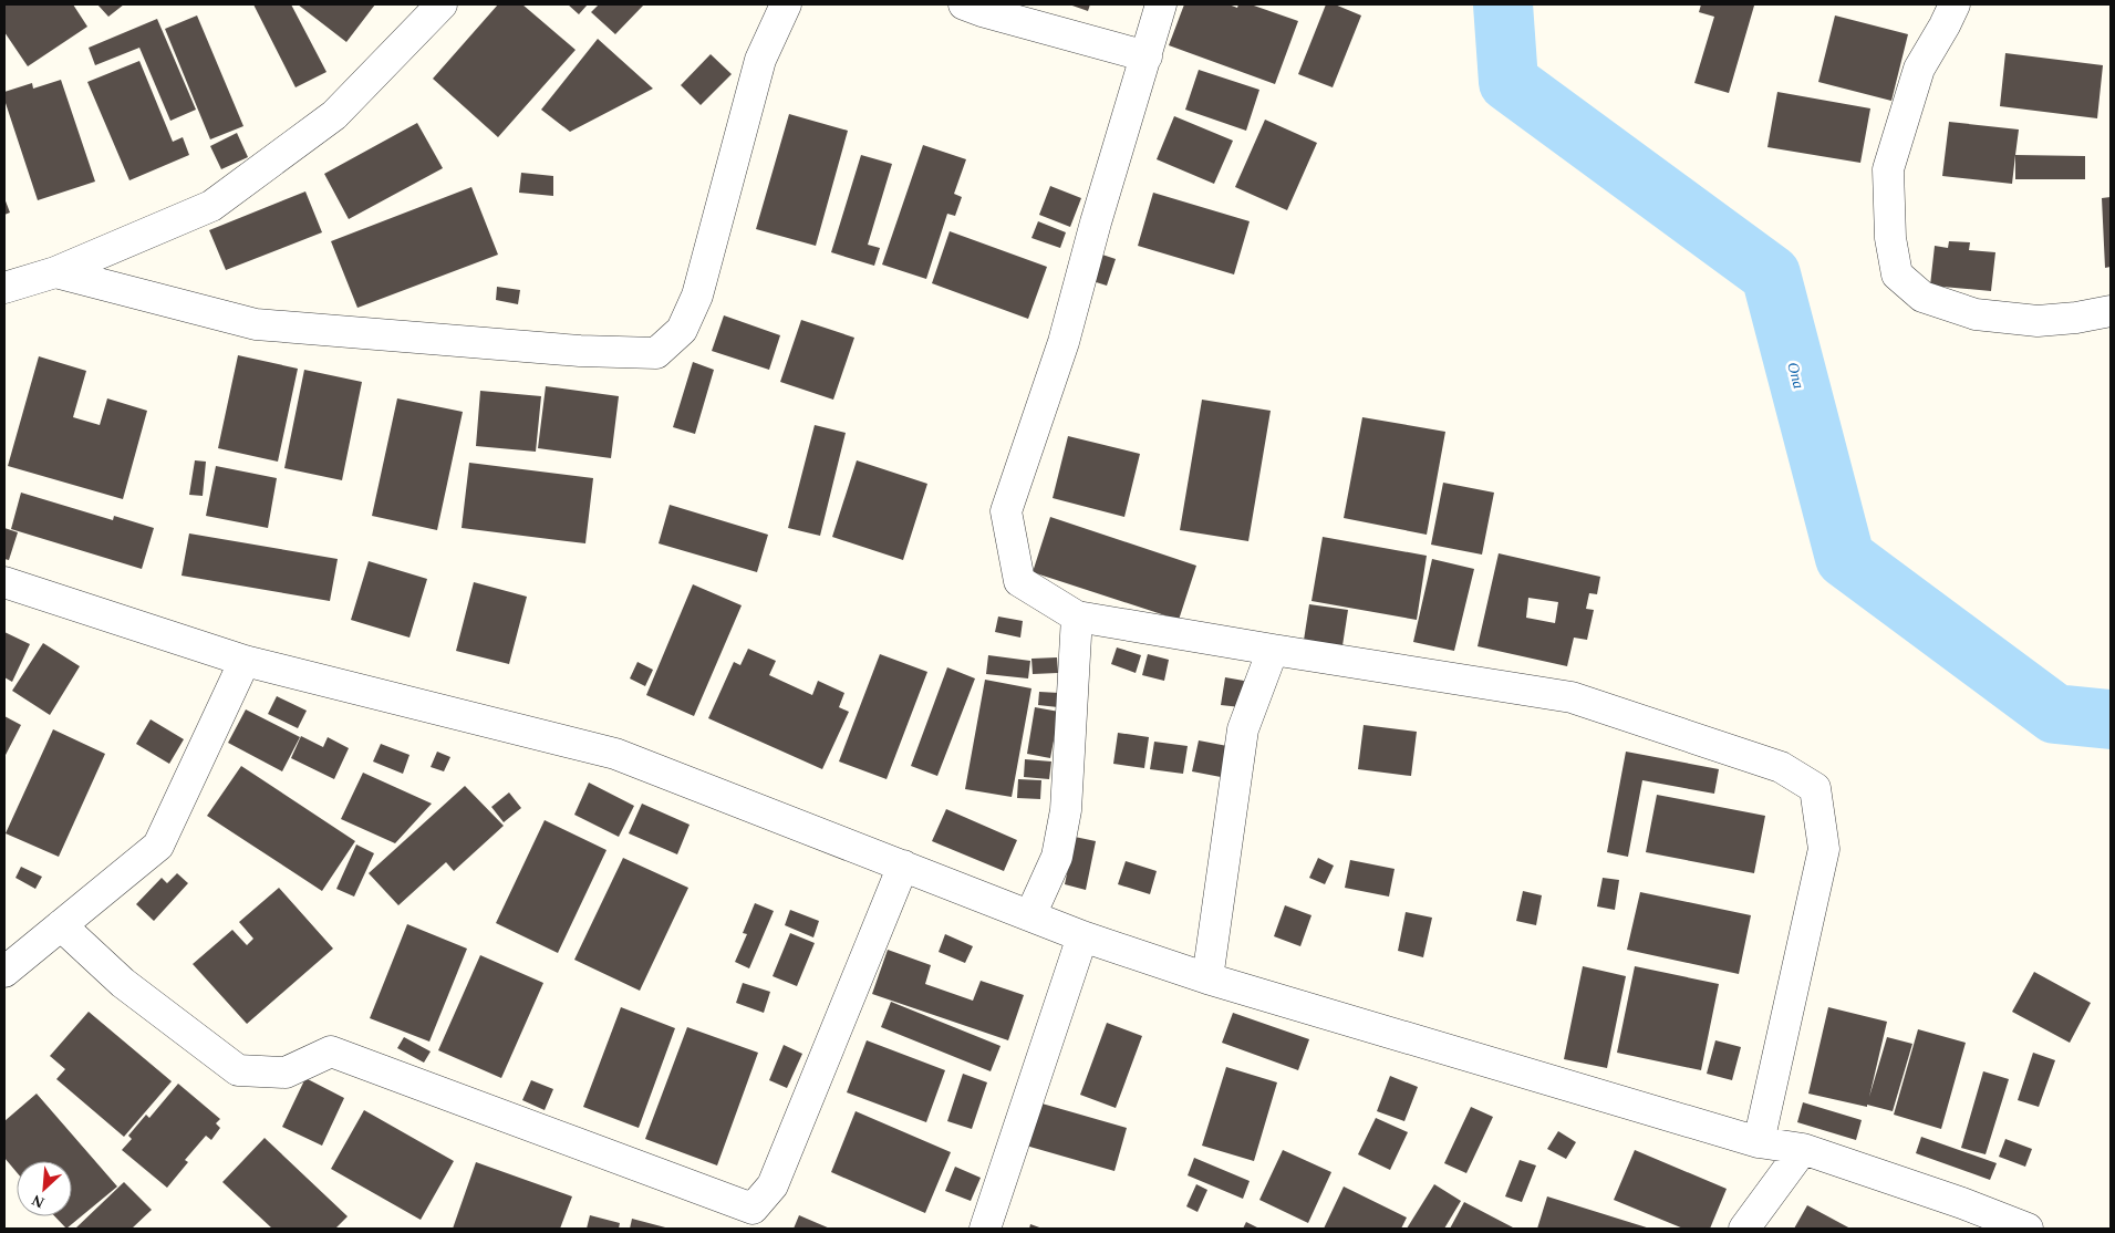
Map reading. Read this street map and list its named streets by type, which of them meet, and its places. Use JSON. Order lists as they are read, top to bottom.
{
  "water": ["Ona"],
  "north": "bottom left"
}
